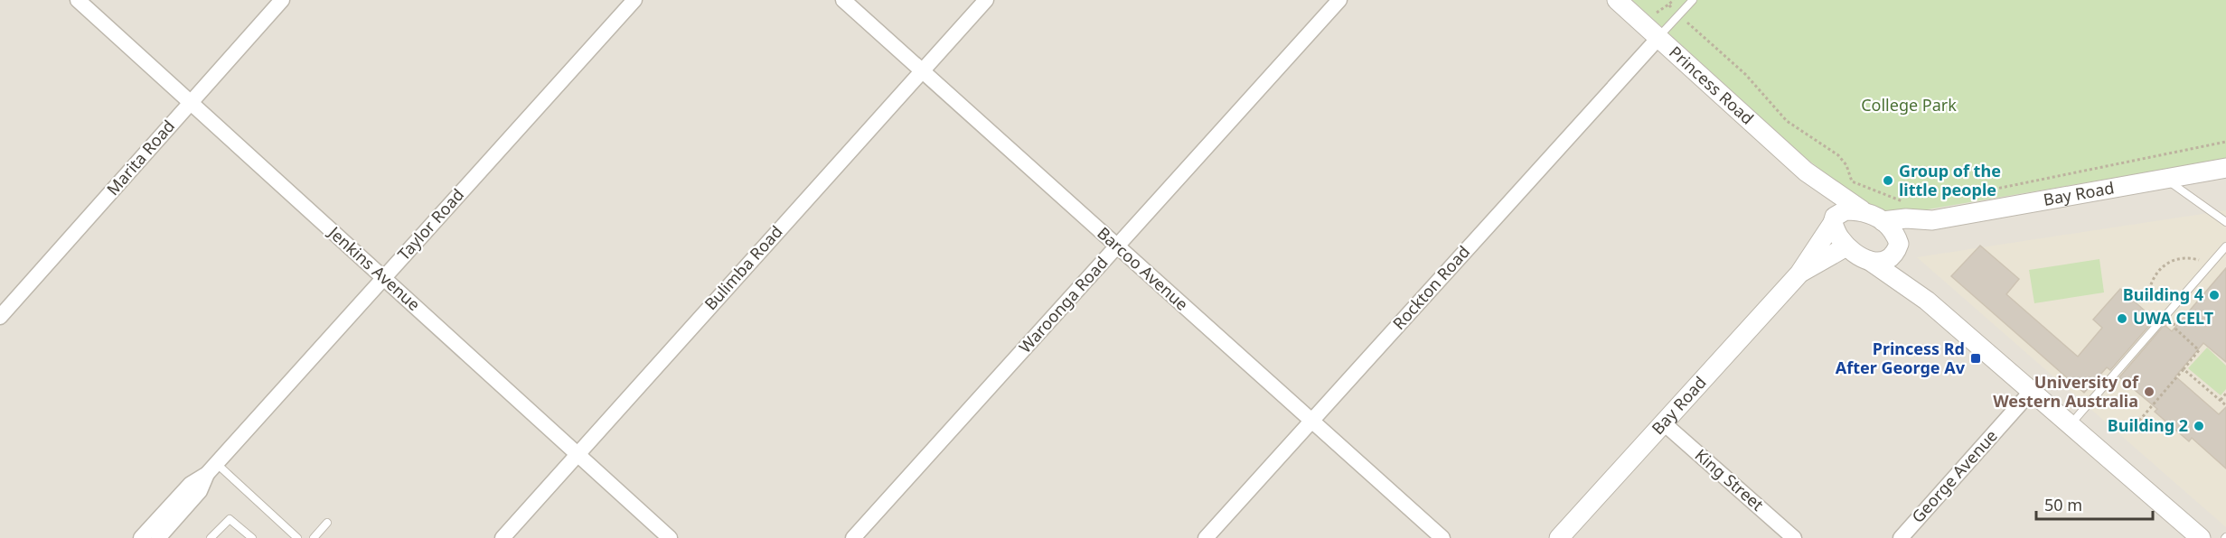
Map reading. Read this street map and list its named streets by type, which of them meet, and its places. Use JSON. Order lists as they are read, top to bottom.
{
  "streets": {
    "street": [
      "Princess Road",
      "Marita Road",
      "Bay Road",
      "Taylor Road",
      "Bulimba Road",
      "Jenkins Avenue",
      "Barcoo Avenue",
      "Rockton Road",
      "Waroonga Road",
      "George Avenue",
      "King Street"
    ]
  },
  "crossings": [
    ["Princess Road", "Bay Road"],
    ["Princess Road", "Rockton Road"],
    ["Marita Road", "Jenkins Avenue"],
    ["Bay Road", "King Street"],
    ["Taylor Road", "Jenkins Avenue"],
    ["Bulimba Road", "Jenkins Avenue"],
    ["Bulimba Road", "Barcoo Avenue"],
    ["Barcoo Avenue", "Rockton Road"],
    ["Barcoo Avenue", "Waroonga Road"]
  ],
  "parks": ["College Park"],
  "places": {
    "other": [
      "Group of the little people",
      "Building 4",
      "UWA CELT",
      "University of Western Australia",
      "Building 2"
    ],
    "transit": ["Princess Rd After George Av"]
  },
  "scale_bar": "50 m"
}
